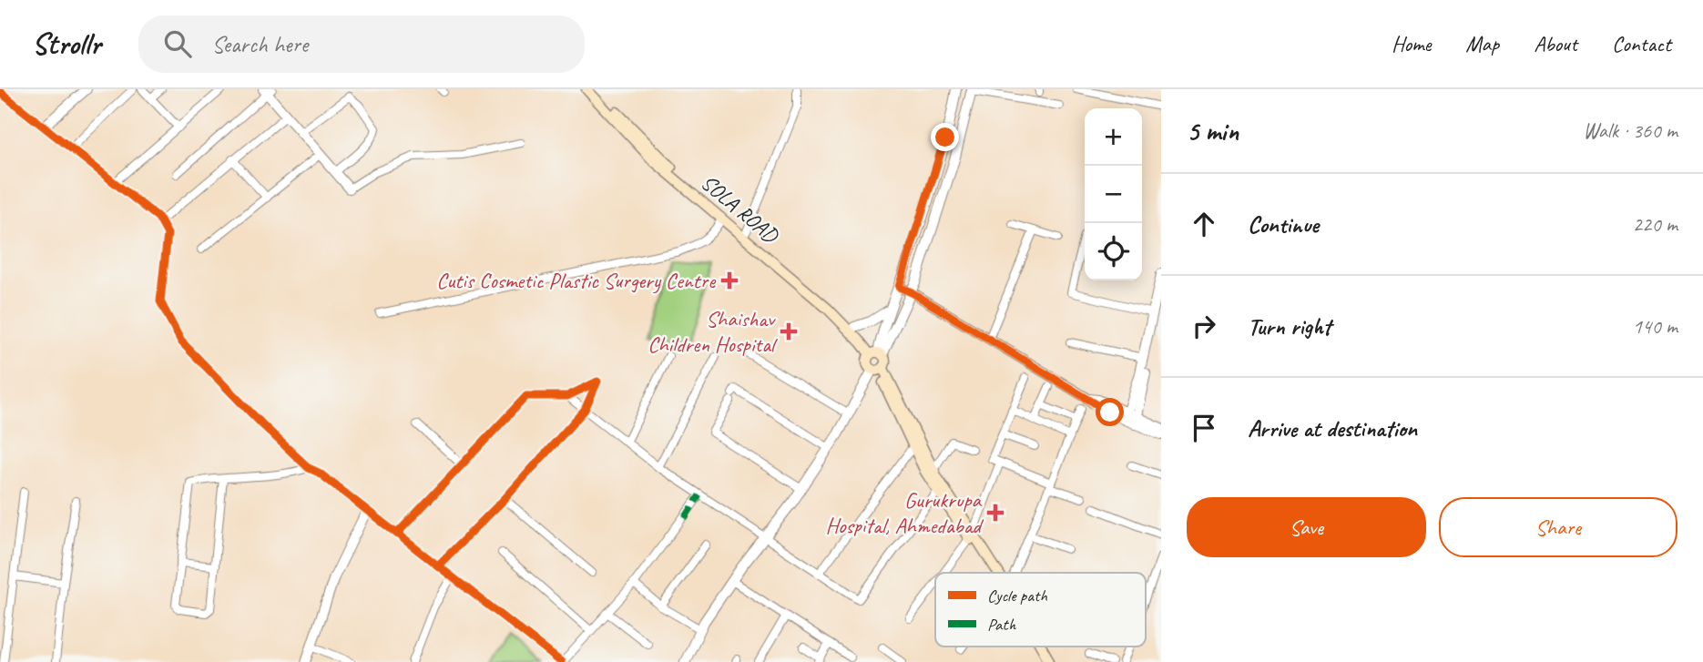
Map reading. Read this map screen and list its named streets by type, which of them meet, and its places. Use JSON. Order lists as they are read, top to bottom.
{
  "streets": {
    "main road": ["SOLA ROAD"]
  },
  "places": {
    "health": ["Cutis Cosmetic Plastic Surgery Centre", "Shaishav Children Hospital", "Gurukrupa Hospital, Ahmedabad"]
  },
  "legend": ["Cycle path", "Path"],
  "page": {
    "header": "Strollr",
    "search": "Search here",
    "nav": [
      "Home",
      "Map",
      "About",
      "Contact"
    ],
    "heading": ["5 min", "Walk · 360 m"],
    "map_buttons": ["+", "−"],
    "list": [
      ["Continue", "220 m"],
      ["Turn right", "140 m"],
      "Arrive at destination"
    ],
    "buttons": ["Save", "Share"]
  }
}
